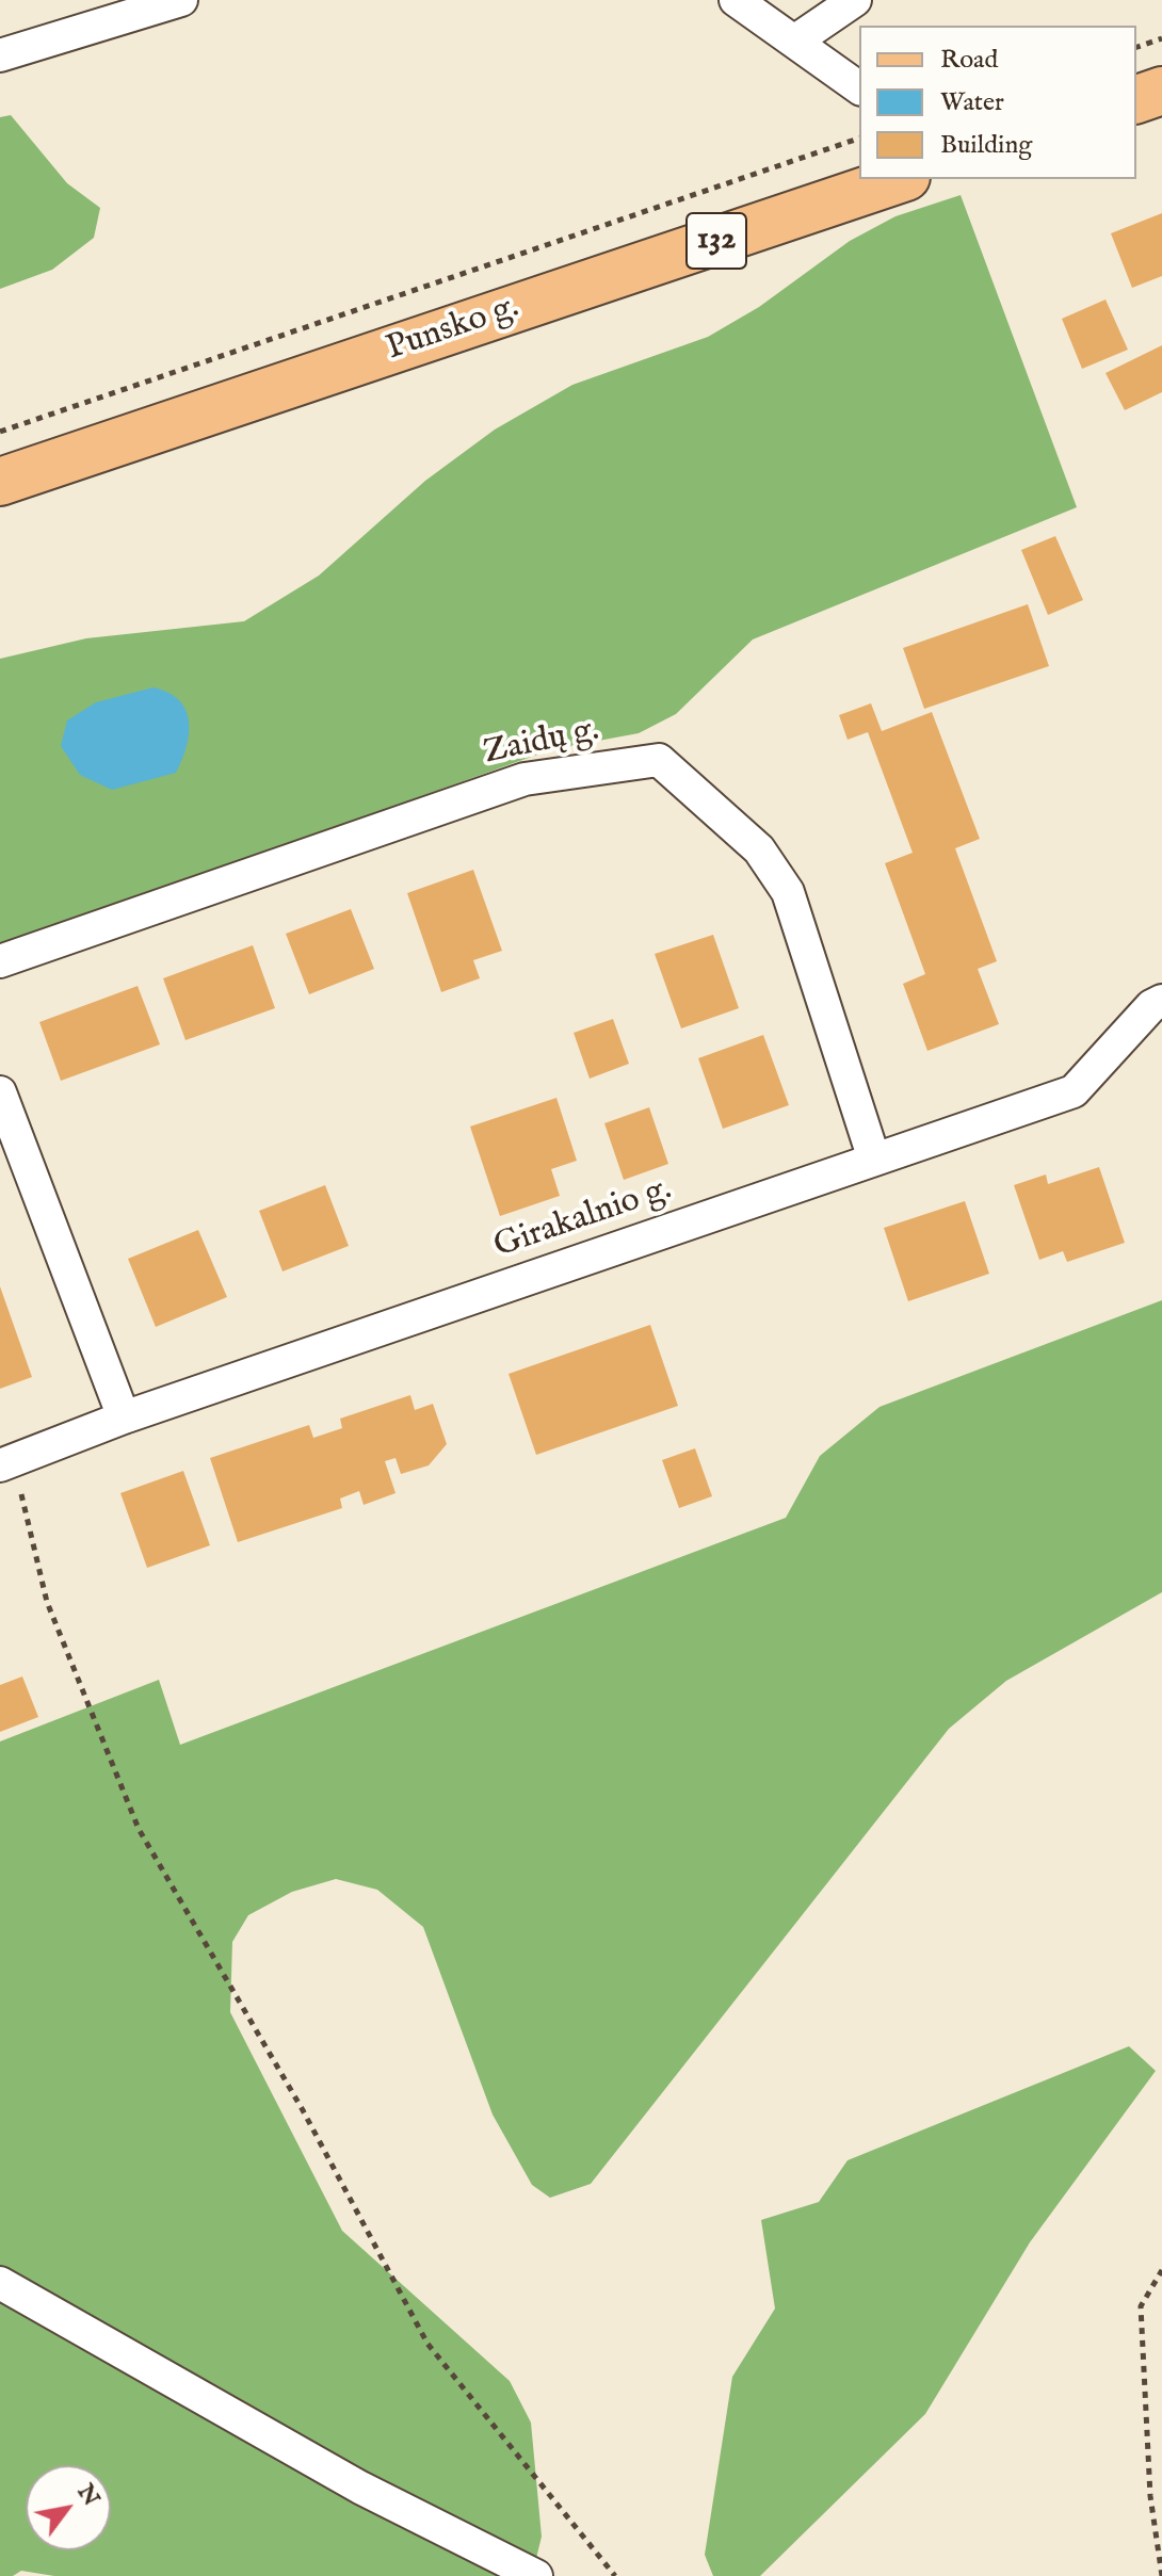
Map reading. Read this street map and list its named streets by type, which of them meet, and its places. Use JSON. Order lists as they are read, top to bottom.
{
  "streets": {
    "main road": ["132", "Punsko g."],
    "street": ["Zaidų g.", "Girakalnio g."]
  },
  "crossings": [
    ["Zaidų g.", "Girakalnio g."]
  ],
  "legend": ["Road", "Water", "Building"],
  "north": "top right"
}
